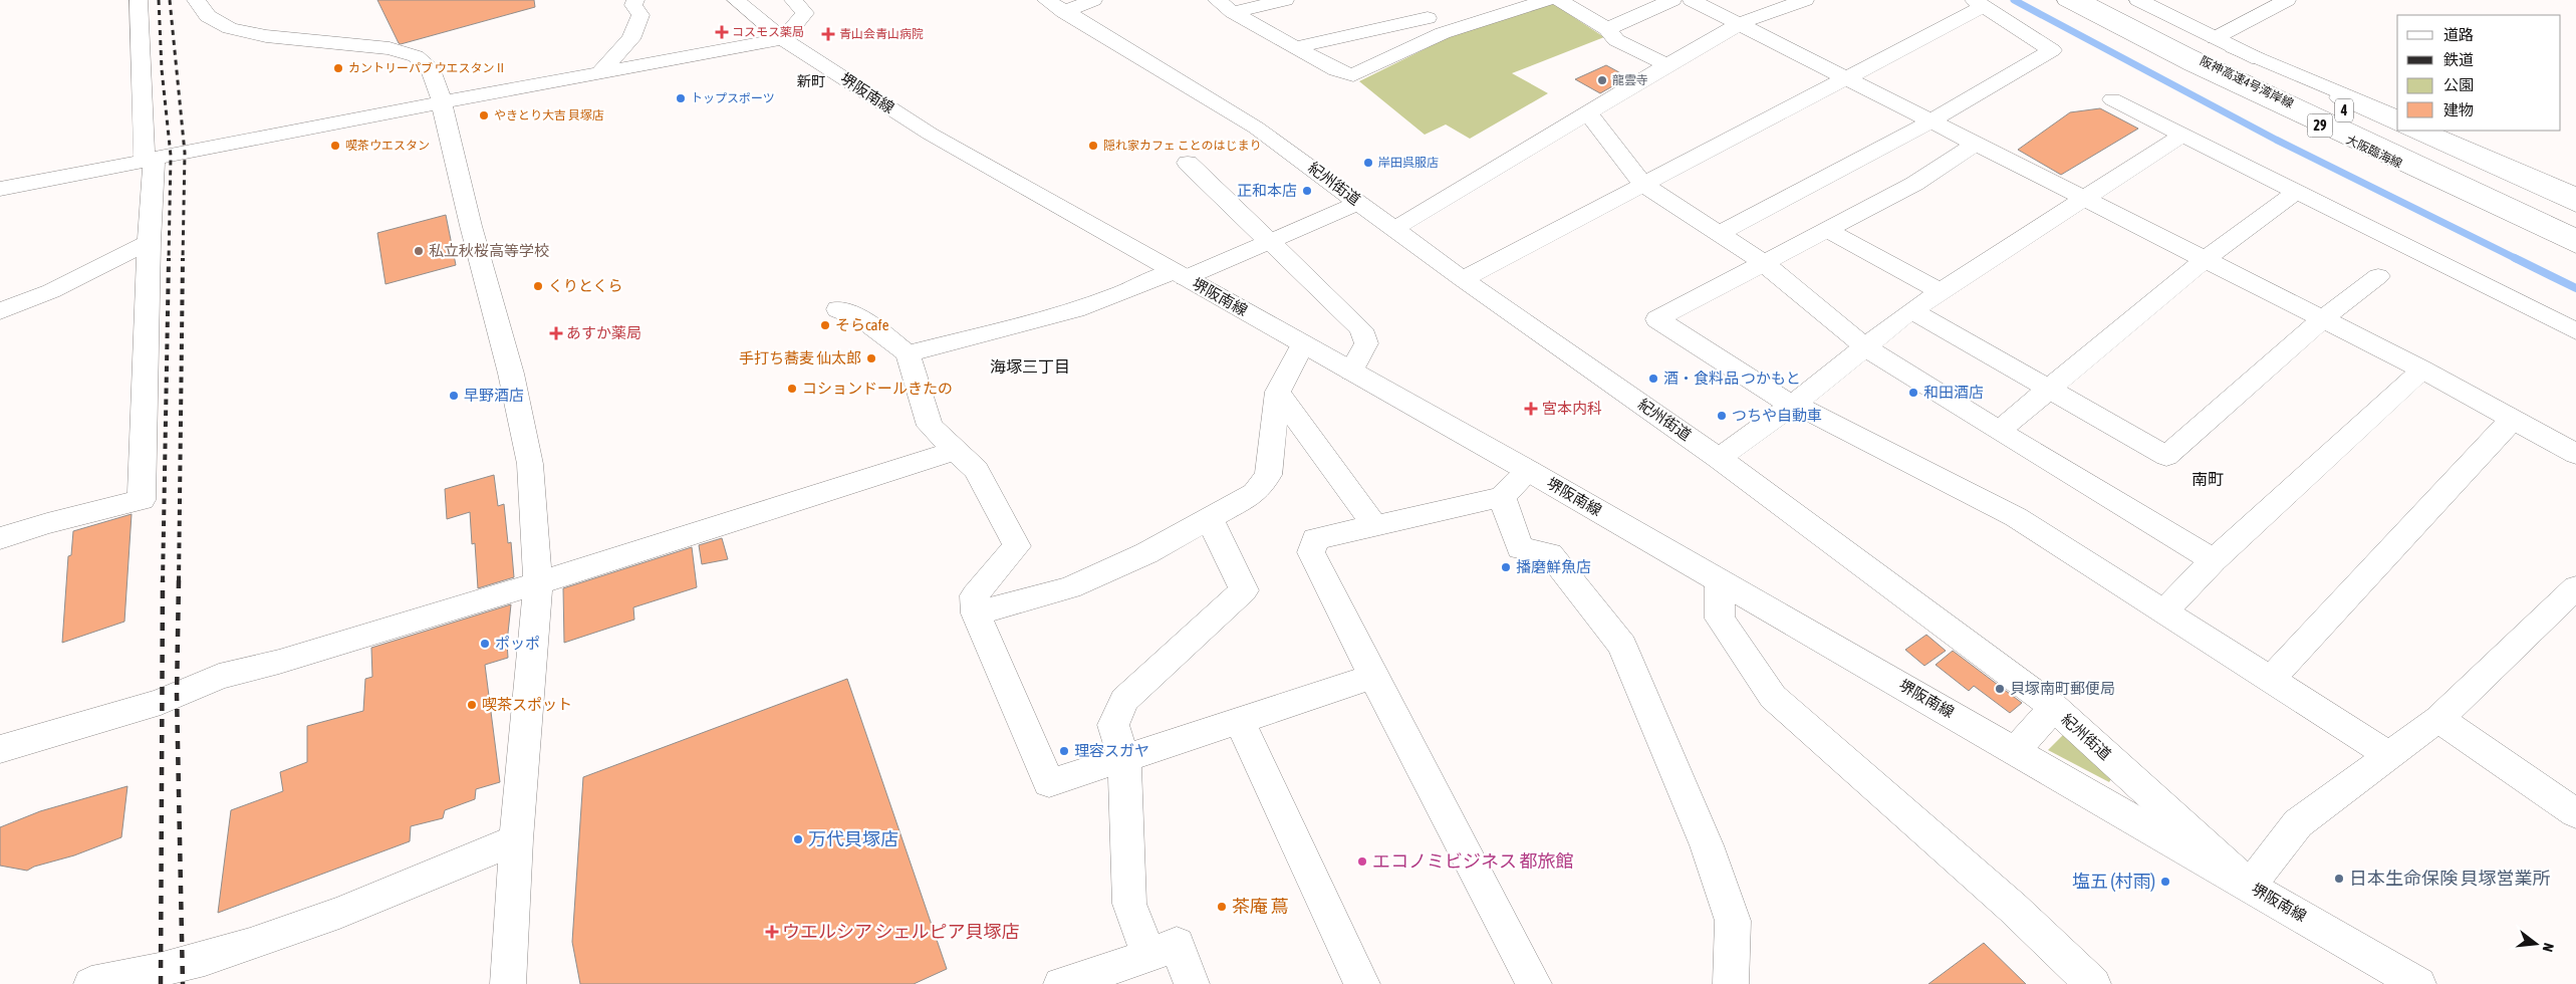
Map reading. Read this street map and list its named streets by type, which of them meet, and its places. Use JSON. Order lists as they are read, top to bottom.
{
  "streets": {
    "main road": [
      "阪神高速4号湾岸線",
      "堺阪南線",
      "4",
      "29",
      "大阪臨海線",
      "紀州街道"
    ]
  },
  "crossings": [
    ["堺阪南線", "紀州街道"]
  ],
  "districts": ["新町", "海塚三丁目", "南町"],
  "places": {
    "health": [
      "コスモス薬局",
      "青山会青山病院",
      "あすか薬局",
      "宮本内科",
      "ウエルシア シェルピア貝塚店"
    ],
    "other": [
      "カントリーパブ ウエスタンⅡ",
      "龍雲寺",
      "トップスポーツ",
      "やきとり大吉 貝塚店",
      "喫茶ウエスタン",
      "隠れ家カフェ ことのはじまり",
      "岸田呉服店",
      "正和本店",
      "私立秋桜高等学校",
      "くりとくら",
      "そらcafe",
      "手打ち蕎麦 仙太郎",
      "酒・食料品 つかもと",
      "コションドールきたの",
      "和田酒店",
      "早野酒店",
      "つちや自動車",
      "播磨鮮魚店",
      "ポッポ",
      "貝塚南町郵便局",
      "喫茶スポット",
      "理容スガヤ",
      "万代貝塚店",
      "エコノミビジネス 都旅館",
      "日本生命保険 貝塚営業所",
      "塩五 (村雨)",
      "茶庵 蔦"
    ]
  },
  "legend": [
    "道路",
    "鉄道",
    "公園",
    "建物"
  ],
  "north": "right"
}
